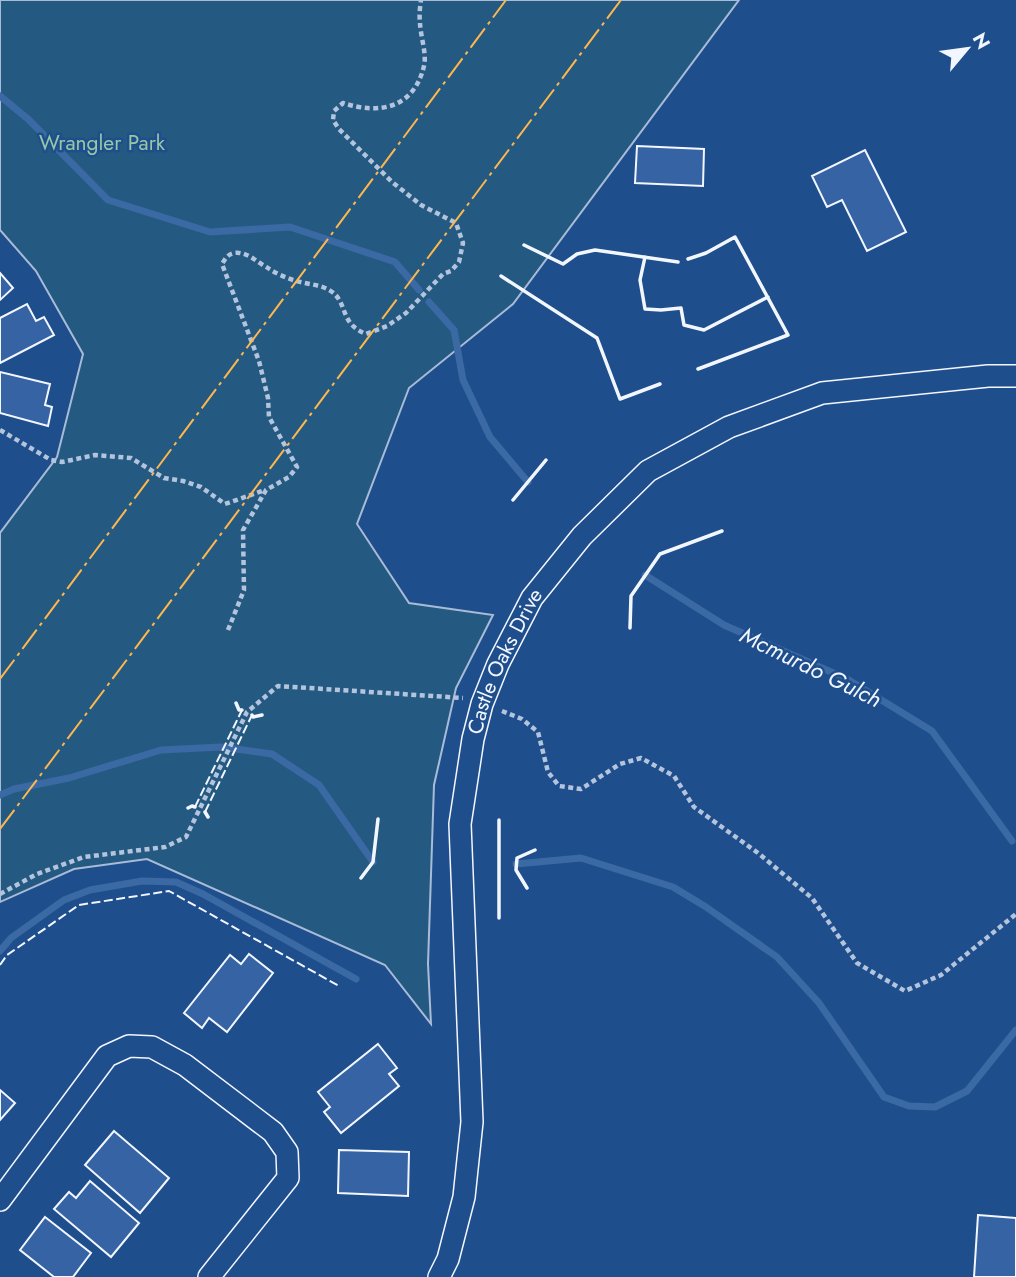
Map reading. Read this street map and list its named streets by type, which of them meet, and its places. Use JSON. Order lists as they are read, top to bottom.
{
  "streets": {
    "street": ["Castle Oaks Drive"]
  },
  "water": ["Mcmurdo Gulch"],
  "parks": ["Wrangler Park"],
  "north": "top right"
}
